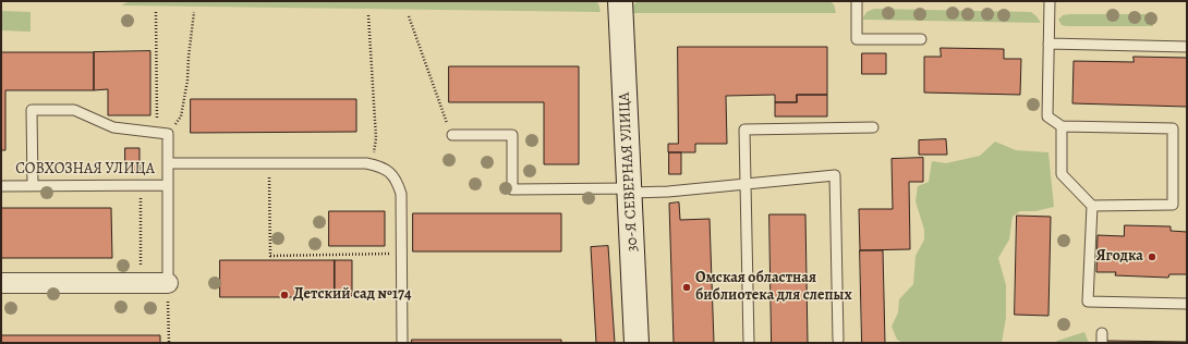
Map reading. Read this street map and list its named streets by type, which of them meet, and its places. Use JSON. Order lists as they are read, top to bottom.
{
  "streets": {
    "street": ["30-Я СЕВЕРНАЯ УЛИЦА"],
    "lane": ["СОВХОЗНАЯ УЛИЦА"]
  },
  "places": ["Ягодка", "Омская областная библиотека для слепых", "Детский сад №174"]
}
